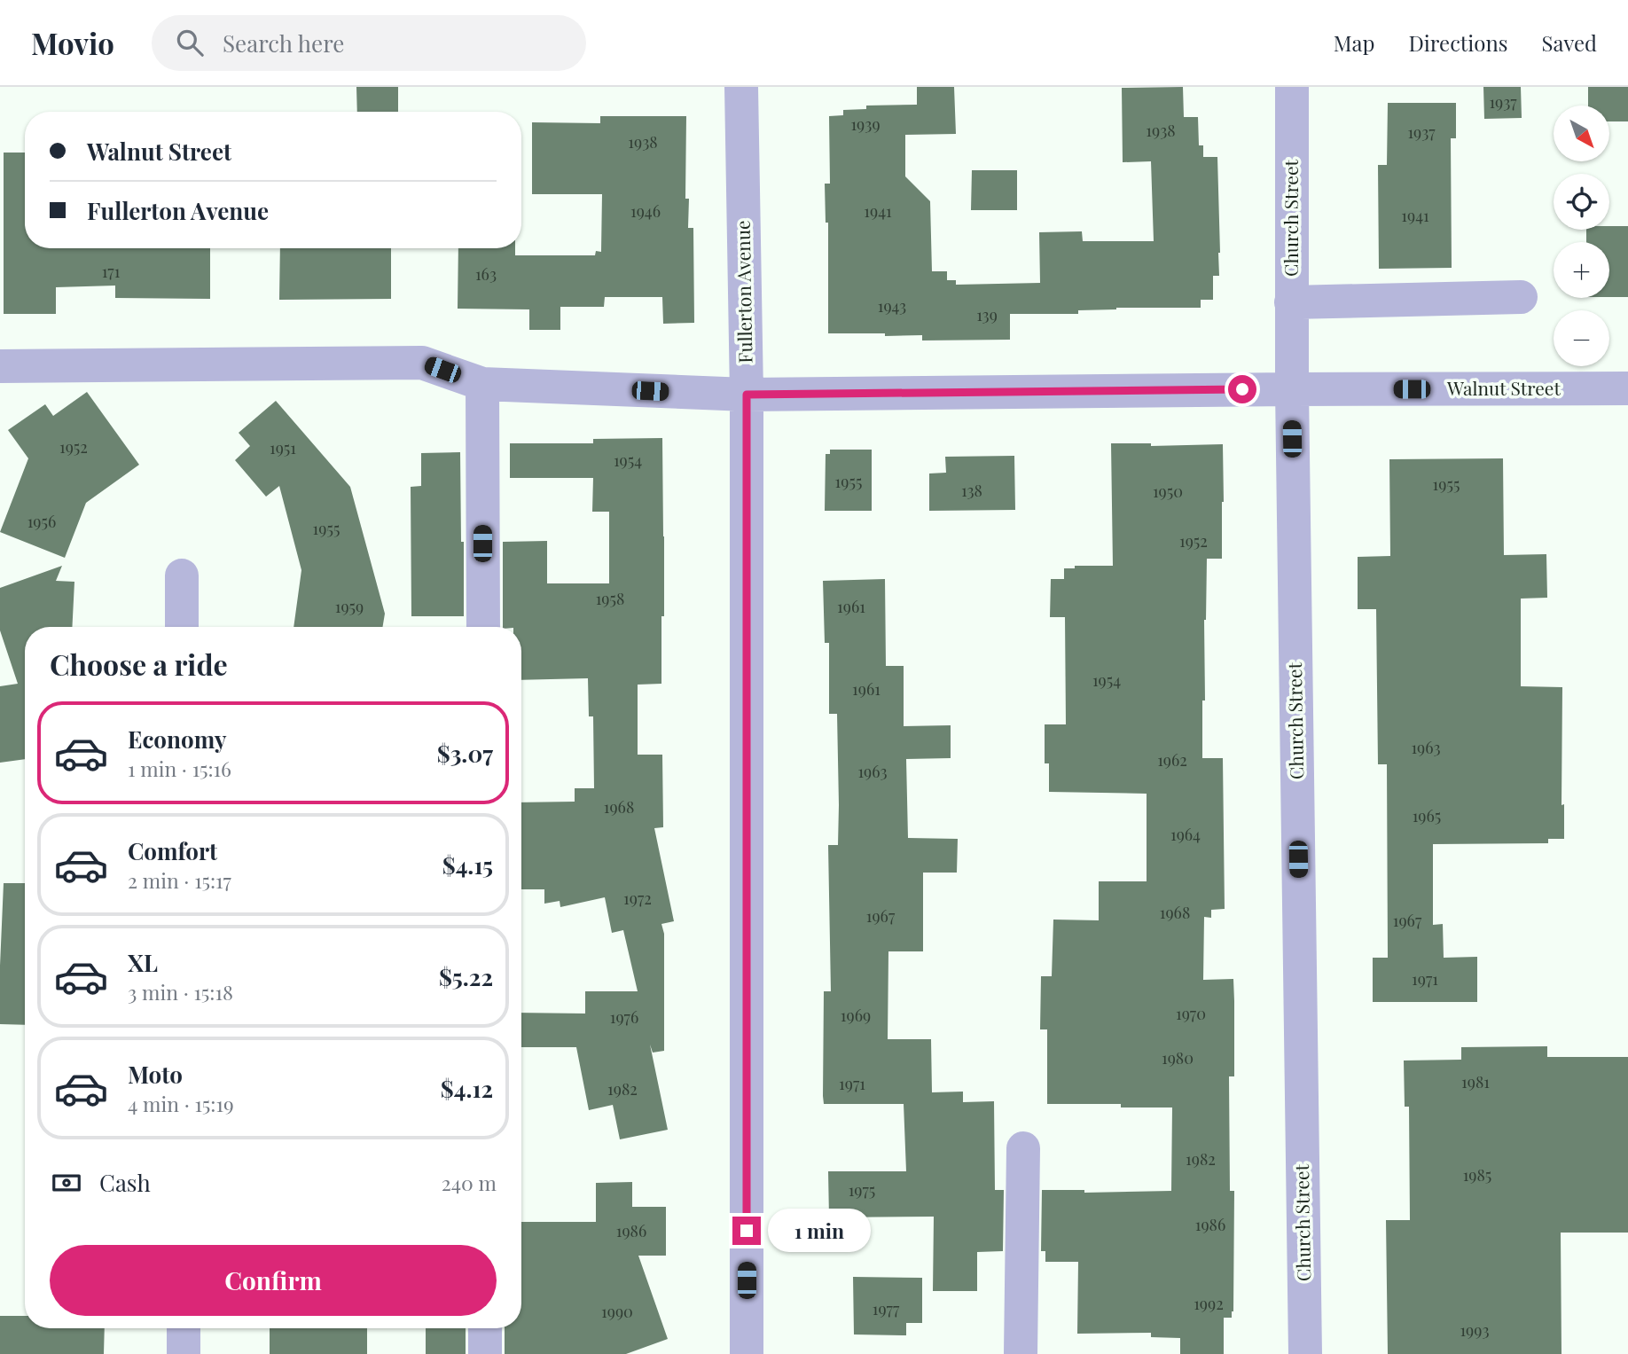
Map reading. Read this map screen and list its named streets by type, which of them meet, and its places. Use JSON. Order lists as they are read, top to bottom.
{
  "streets": {
    "street": ["Church Street", "Fullerton Avenue", "Walnut Street"]
  },
  "crossings": [
    ["Church Street", "Walnut Street"],
    ["Fullerton Avenue", "Walnut Street"]
  ],
  "house_numbers": [
    "1937",
    "1939",
    "1938",
    "1937",
    "1938",
    "1946",
    "1941",
    "1941",
    "171",
    "163",
    "1943",
    "139",
    "1952",
    "1951",
    "1954",
    "1955",
    "1955",
    "138",
    "1950",
    "1956",
    "1955",
    "1952",
    "1958",
    "1959",
    "1961",
    "1954",
    "1961",
    "1963",
    "1962",
    "1963",
    "1968",
    "1965",
    "1964",
    "1972",
    "1968",
    "1967",
    "1967",
    "1971",
    "1970",
    "1969",
    "1976",
    "1980",
    "1981",
    "1971",
    "1982",
    "1982",
    "1985",
    "1975",
    "1986",
    "1986",
    "1992",
    "1977",
    "1990",
    "1993"
  ],
  "north": "bottom right",
  "page": {
    "header": "Movio",
    "search": "Search here",
    "nav": ["Map", "Directions", "Saved"],
    "map_buttons": ["+", "−"],
    "banner": ["Walnut Street", "Fullerton Avenue"],
    "heading": "Choose a ride",
    "list": [
      {
        "name": "Economy",
        "note": "1 min · 15:16",
        "value": "$3.07"
      },
      {
        "name": "Comfort",
        "note": "2 min · 15:17",
        "value": "$4.15"
      },
      {
        "name": "XL",
        "note": "3 min · 15:18",
        "value": "$5.22"
      },
      {
        "name": "Moto",
        "note": "4 min · 15:19",
        "value": "$4.12"
      }
    ],
    "pay": ["Cash", "240 m"],
    "bubble": "1 min",
    "buttons": "Confirm"
  }
}
